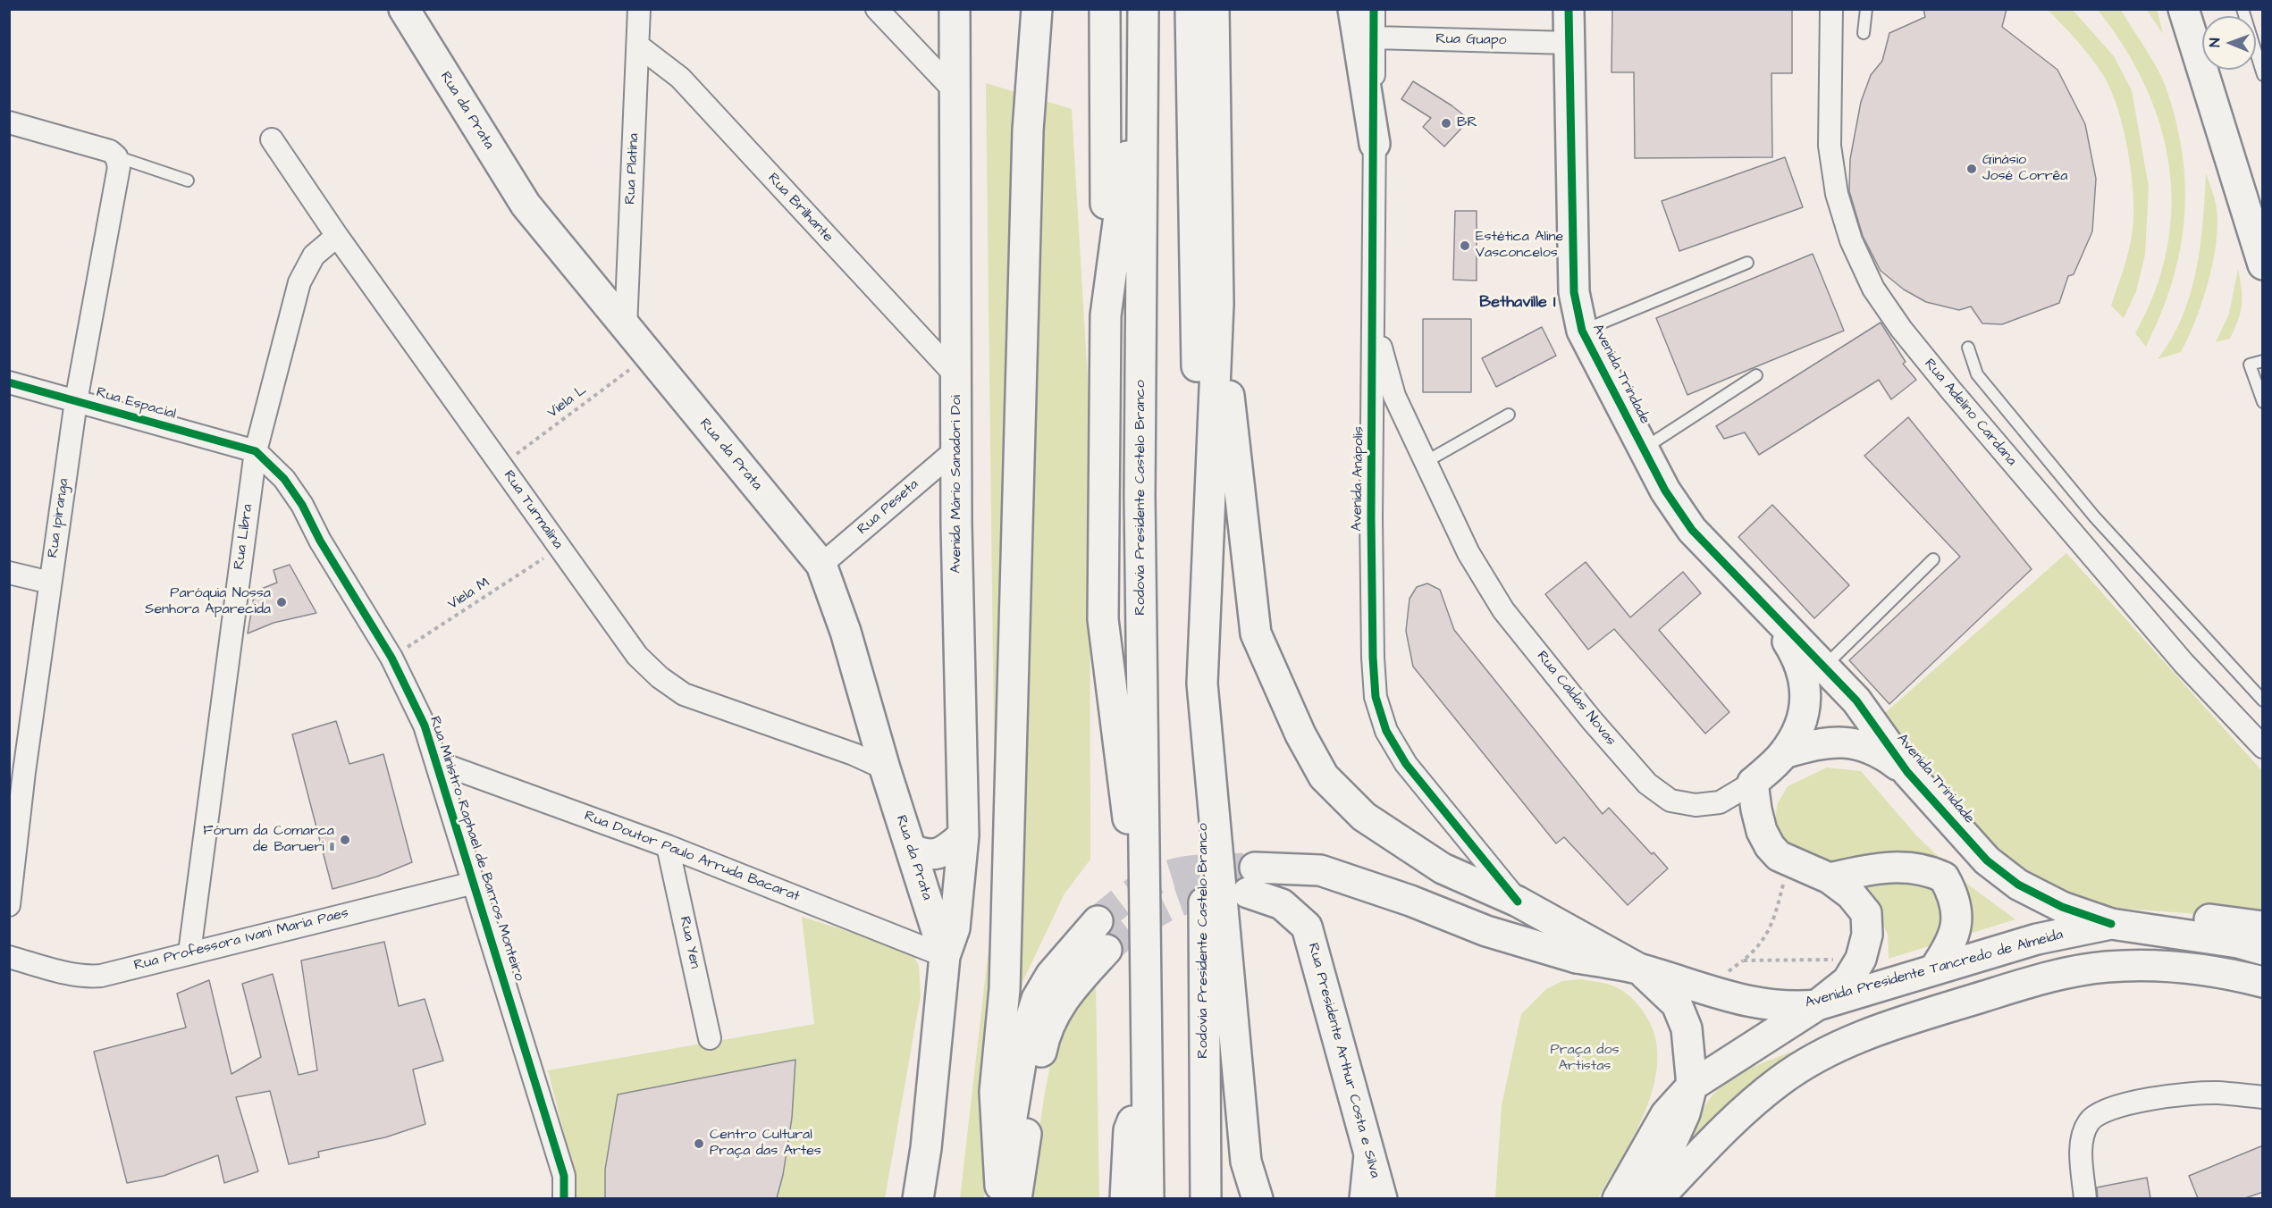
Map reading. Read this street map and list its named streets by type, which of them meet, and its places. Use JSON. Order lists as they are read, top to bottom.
{
  "streets": {
    "main road": [
      "Rua da Prata",
      "Avenida Trindade",
      "Avenida Mário Sanadori Doi",
      "Rodovia Presidente Castelo Branco",
      "Rua Caldas Novas",
      "Avenida Trinidade",
      "Avenida Presidente Tancredo de Almeida",
      "Rua Presidente Arthur Costa e Silva"
    ],
    "street": [
      "Rua Guapo",
      "Rua Platina",
      "Rua Brilhante",
      "Rua Espacial",
      "Rua Adelino Cardana",
      "Avenida Anápolis",
      "Rua Peseta",
      "Rua Turmalina",
      "Rua Ipiranga",
      "Rua Libra",
      "Rua Ministro Raphael de Barros Monteiro",
      "Rua Doutor Paulo Arruda Bacarat",
      "Rua Professora Ivani Maria Paes",
      "Rua Yen"
    ],
    "path": ["Viela L", "Viela M"]
  },
  "crossings": [
    ["Rua Guapo", "Avenida Trindade"],
    ["Rua Guapo", "Avenida Anápolis"],
    ["Rua da Prata", "Rua Platina"],
    ["Rua da Prata", "Viela L"],
    ["Rua da Prata", "Avenida Mário Sanadori Doi"],
    ["Rua da Prata", "Rua Peseta"],
    ["Rua da Prata", "Rua Turmalina"],
    ["Rua da Prata", "Rua Doutor Paulo Arruda Bacarat"],
    ["Rua Platina", "Rua Brilhante"],
    ["Rua Brilhante", "Avenida Mário Sanadori Doi"],
    ["Avenida Trindade", "Rua Caldas Novas"],
    ["Avenida Trindade", "Avenida Trinidade"],
    ["Viela L", "Rua Turmalina"],
    ["Rua Espacial", "Rua Ipiranga"],
    ["Rua Espacial", "Rua Libra"],
    ["Rua Espacial", "Rua Ministro Raphael de Barros Monteiro"],
    ["Avenida Anápolis", "Rua Caldas Novas"],
    ["Avenida Mário Sanadori Doi", "Rua Peseta"],
    ["Avenida Mário Sanadori Doi", "Rua Doutor Paulo Arruda Bacarat"],
    ["Rua Turmalina", "Rua Libra"],
    ["Rua Turmalina", "Viela M"],
    ["Rua Libra", "Rua Ministro Raphael de Barros Monteiro"],
    ["Rua Libra", "Rua Professora Ivani Maria Paes"],
    ["Viela M", "Rua Ministro Raphael de Barros Monteiro"],
    ["Rua Caldas Novas", "Avenida Trinidade"],
    ["Avenida Trinidade", "Avenida Presidente Tancredo de Almeida"],
    ["Rua Ministro Raphael de Barros Monteiro", "Rua Doutor Paulo Arruda Bacarat"],
    ["Rua Ministro Raphael de Barros Monteiro", "Rua Professora Ivani Maria Paes"],
    ["Rua Doutor Paulo Arruda Bacarat", "Rua Yen"],
    ["Avenida Presidente Tancredo de Almeida", "Rua Presidente Arthur Costa e Silva"]
  ],
  "districts": ["Bethaville I"],
  "parks": ["Praça dos Artistas"],
  "places": [
    "BR",
    "Ginásio José Corrêa",
    "Estética Aline Vasconcelos",
    "Paróquia Nossa Senhora Aparecida",
    "Fórum da Comarca de Barueri II",
    "Centro Cultural Praça das Artes"
  ],
  "north": "left"
}
